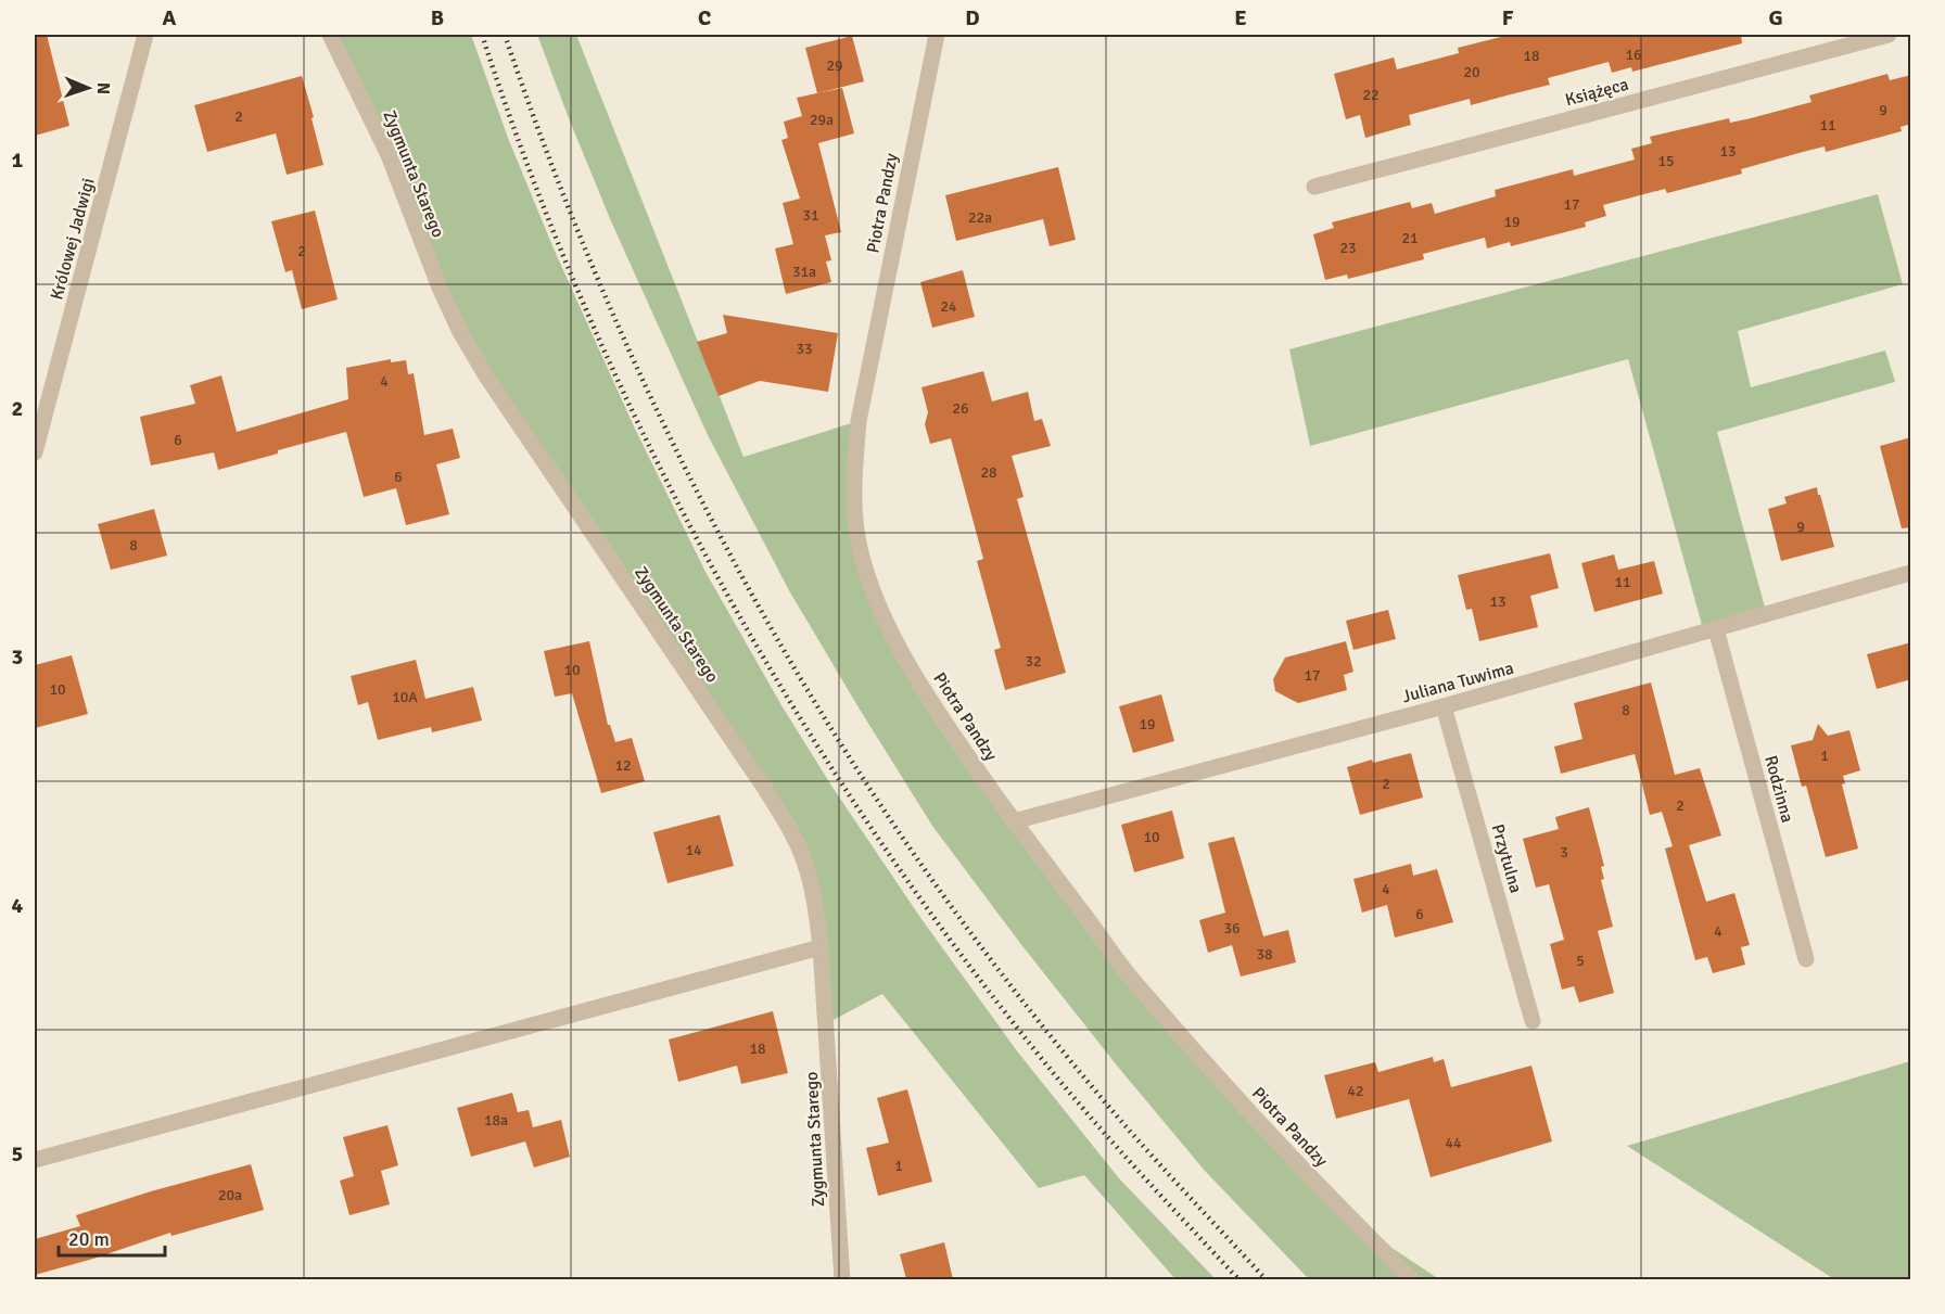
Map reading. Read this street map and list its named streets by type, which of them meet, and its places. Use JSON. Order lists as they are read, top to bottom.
{
  "streets": {
    "street": [
      "Książęca",
      "Zygmunta Starego",
      "Piotra Pandzy",
      "Królowej Jadwigi",
      "Juliana Tuwima",
      "Rodzinna",
      "Przytulna"
    ]
  },
  "crossings": [
    ["Piotra Pandzy", "Juliana Tuwima"],
    ["Juliana Tuwima", "Rodzinna"],
    ["Juliana Tuwima", "Przytulna"]
  ],
  "house_numbers": [
    "16",
    "18",
    "29",
    "20",
    "22",
    "9",
    "2",
    "29a",
    "11",
    "13",
    "15",
    "17",
    "31",
    "22a",
    "19",
    "21",
    "23",
    "2",
    "31a",
    "24",
    "33",
    "4",
    "26",
    "6",
    "28",
    "6",
    "9",
    "8",
    "11",
    "13",
    "32",
    "10",
    "17",
    "10",
    "10A",
    "8",
    "19",
    "1",
    "12",
    "2",
    "2",
    "10",
    "14",
    "3",
    "4",
    "6",
    "36",
    "4",
    "38",
    "5",
    "18",
    "42",
    "18a",
    "44",
    "1",
    "20a"
  ],
  "scale_bar": "20 m",
  "north": "right",
  "grid": {
    "columns": [
      "A",
      "B",
      "C",
      "D",
      "E",
      "F",
      "G"
    ],
    "rows": [
      "1",
      "2",
      "3",
      "4",
      "5"
    ]
  }
}
